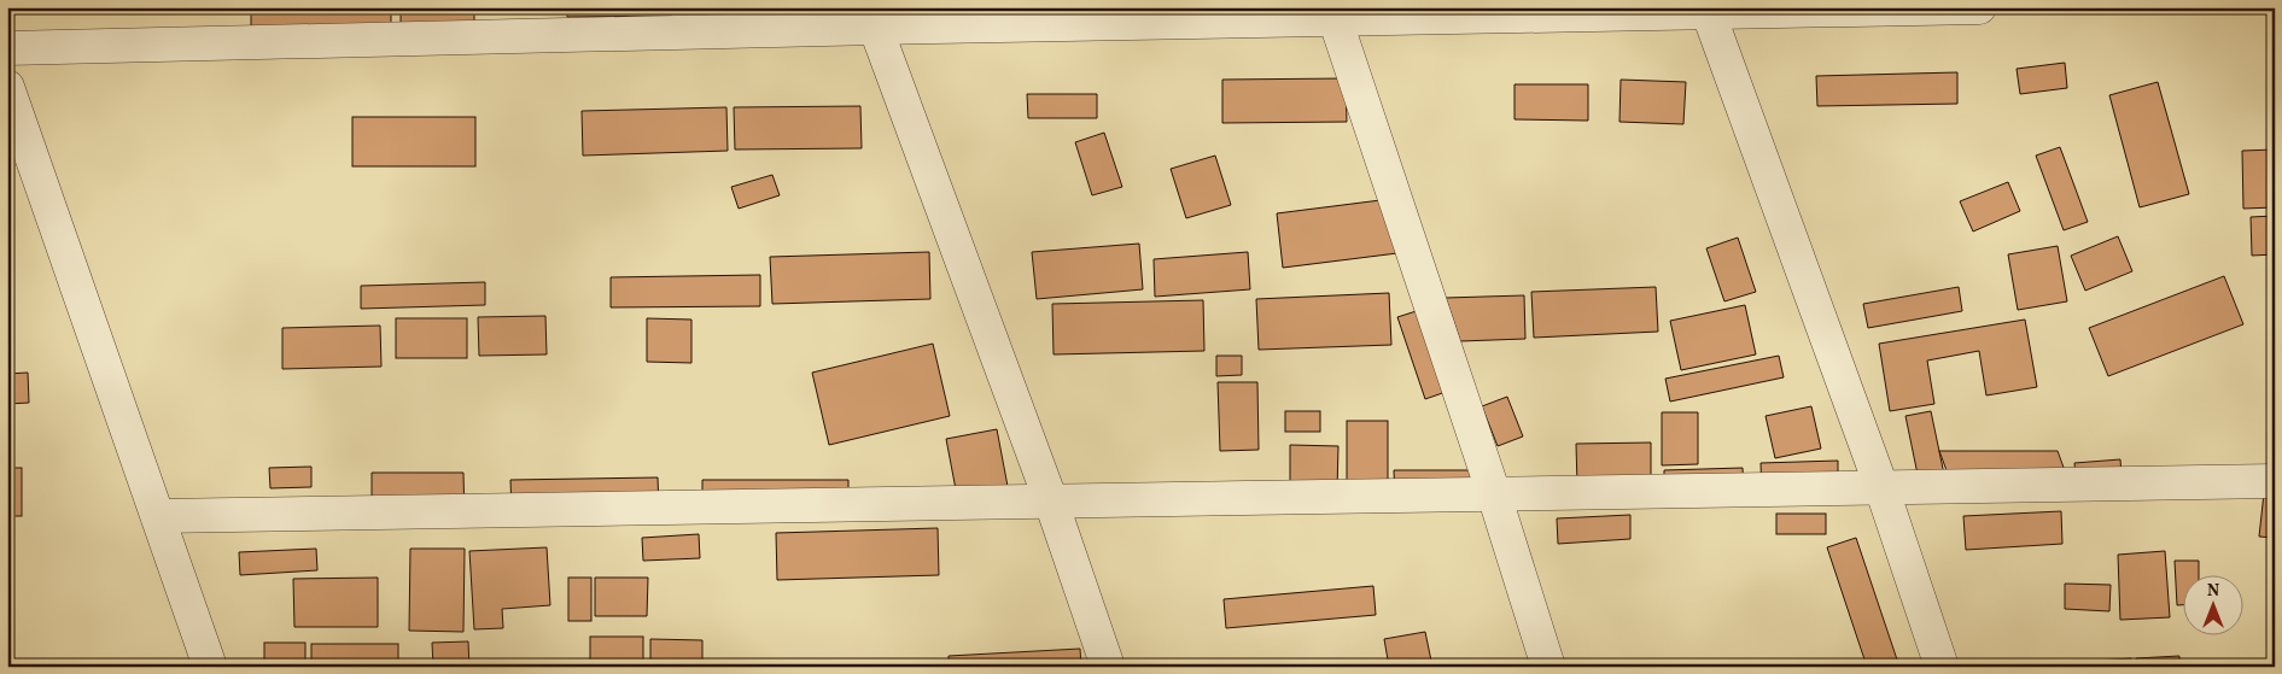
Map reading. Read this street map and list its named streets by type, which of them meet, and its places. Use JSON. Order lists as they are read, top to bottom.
{
  "north": "top"
}
